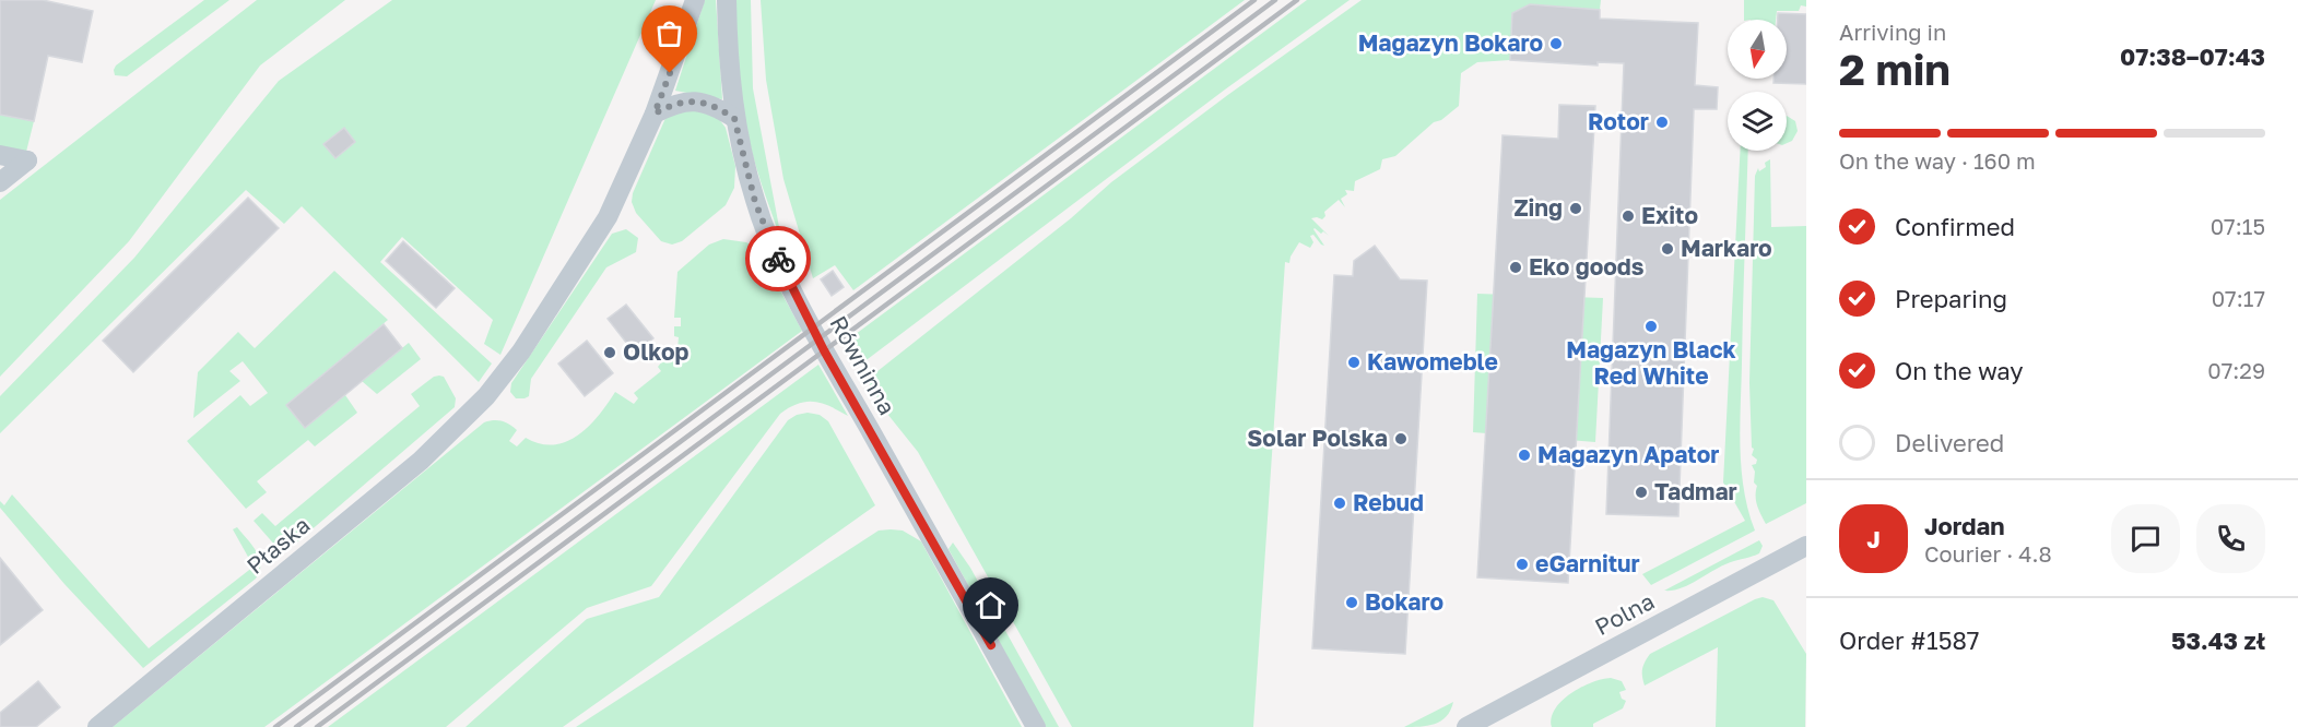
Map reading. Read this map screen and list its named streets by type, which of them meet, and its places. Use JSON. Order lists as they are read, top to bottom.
{
  "streets": {
    "street": ["Równinna", "Płaska", "Polna"]
  },
  "places": [
    "Magazyn Bokaro",
    "Rotor",
    "Zing",
    "Exito",
    "Markaro",
    "Eko goods",
    "Magazyn Black Red White",
    "Olkop",
    "Kawomeble",
    "Solar Polska",
    "Magazyn Apator",
    "Tadmar",
    "Rebud",
    "eGarnitur",
    "Bokaro"
  ],
  "north": "bottom",
  "page": {
    "heading": ["2 min", "Arriving in", "07:38–07:43"],
    "panel": [
      "Jordan",
      "Courier · 4.8",
      "Order #1587",
      "53.43 zł"
    ],
    "bar": "On the way · 160 m",
    "list": [
      ["Confirmed", "07:15"],
      ["Preparing", "07:17"],
      ["On the way", "07:29"],
      "Delivered"
    ],
    "round": "J"
  }
}
